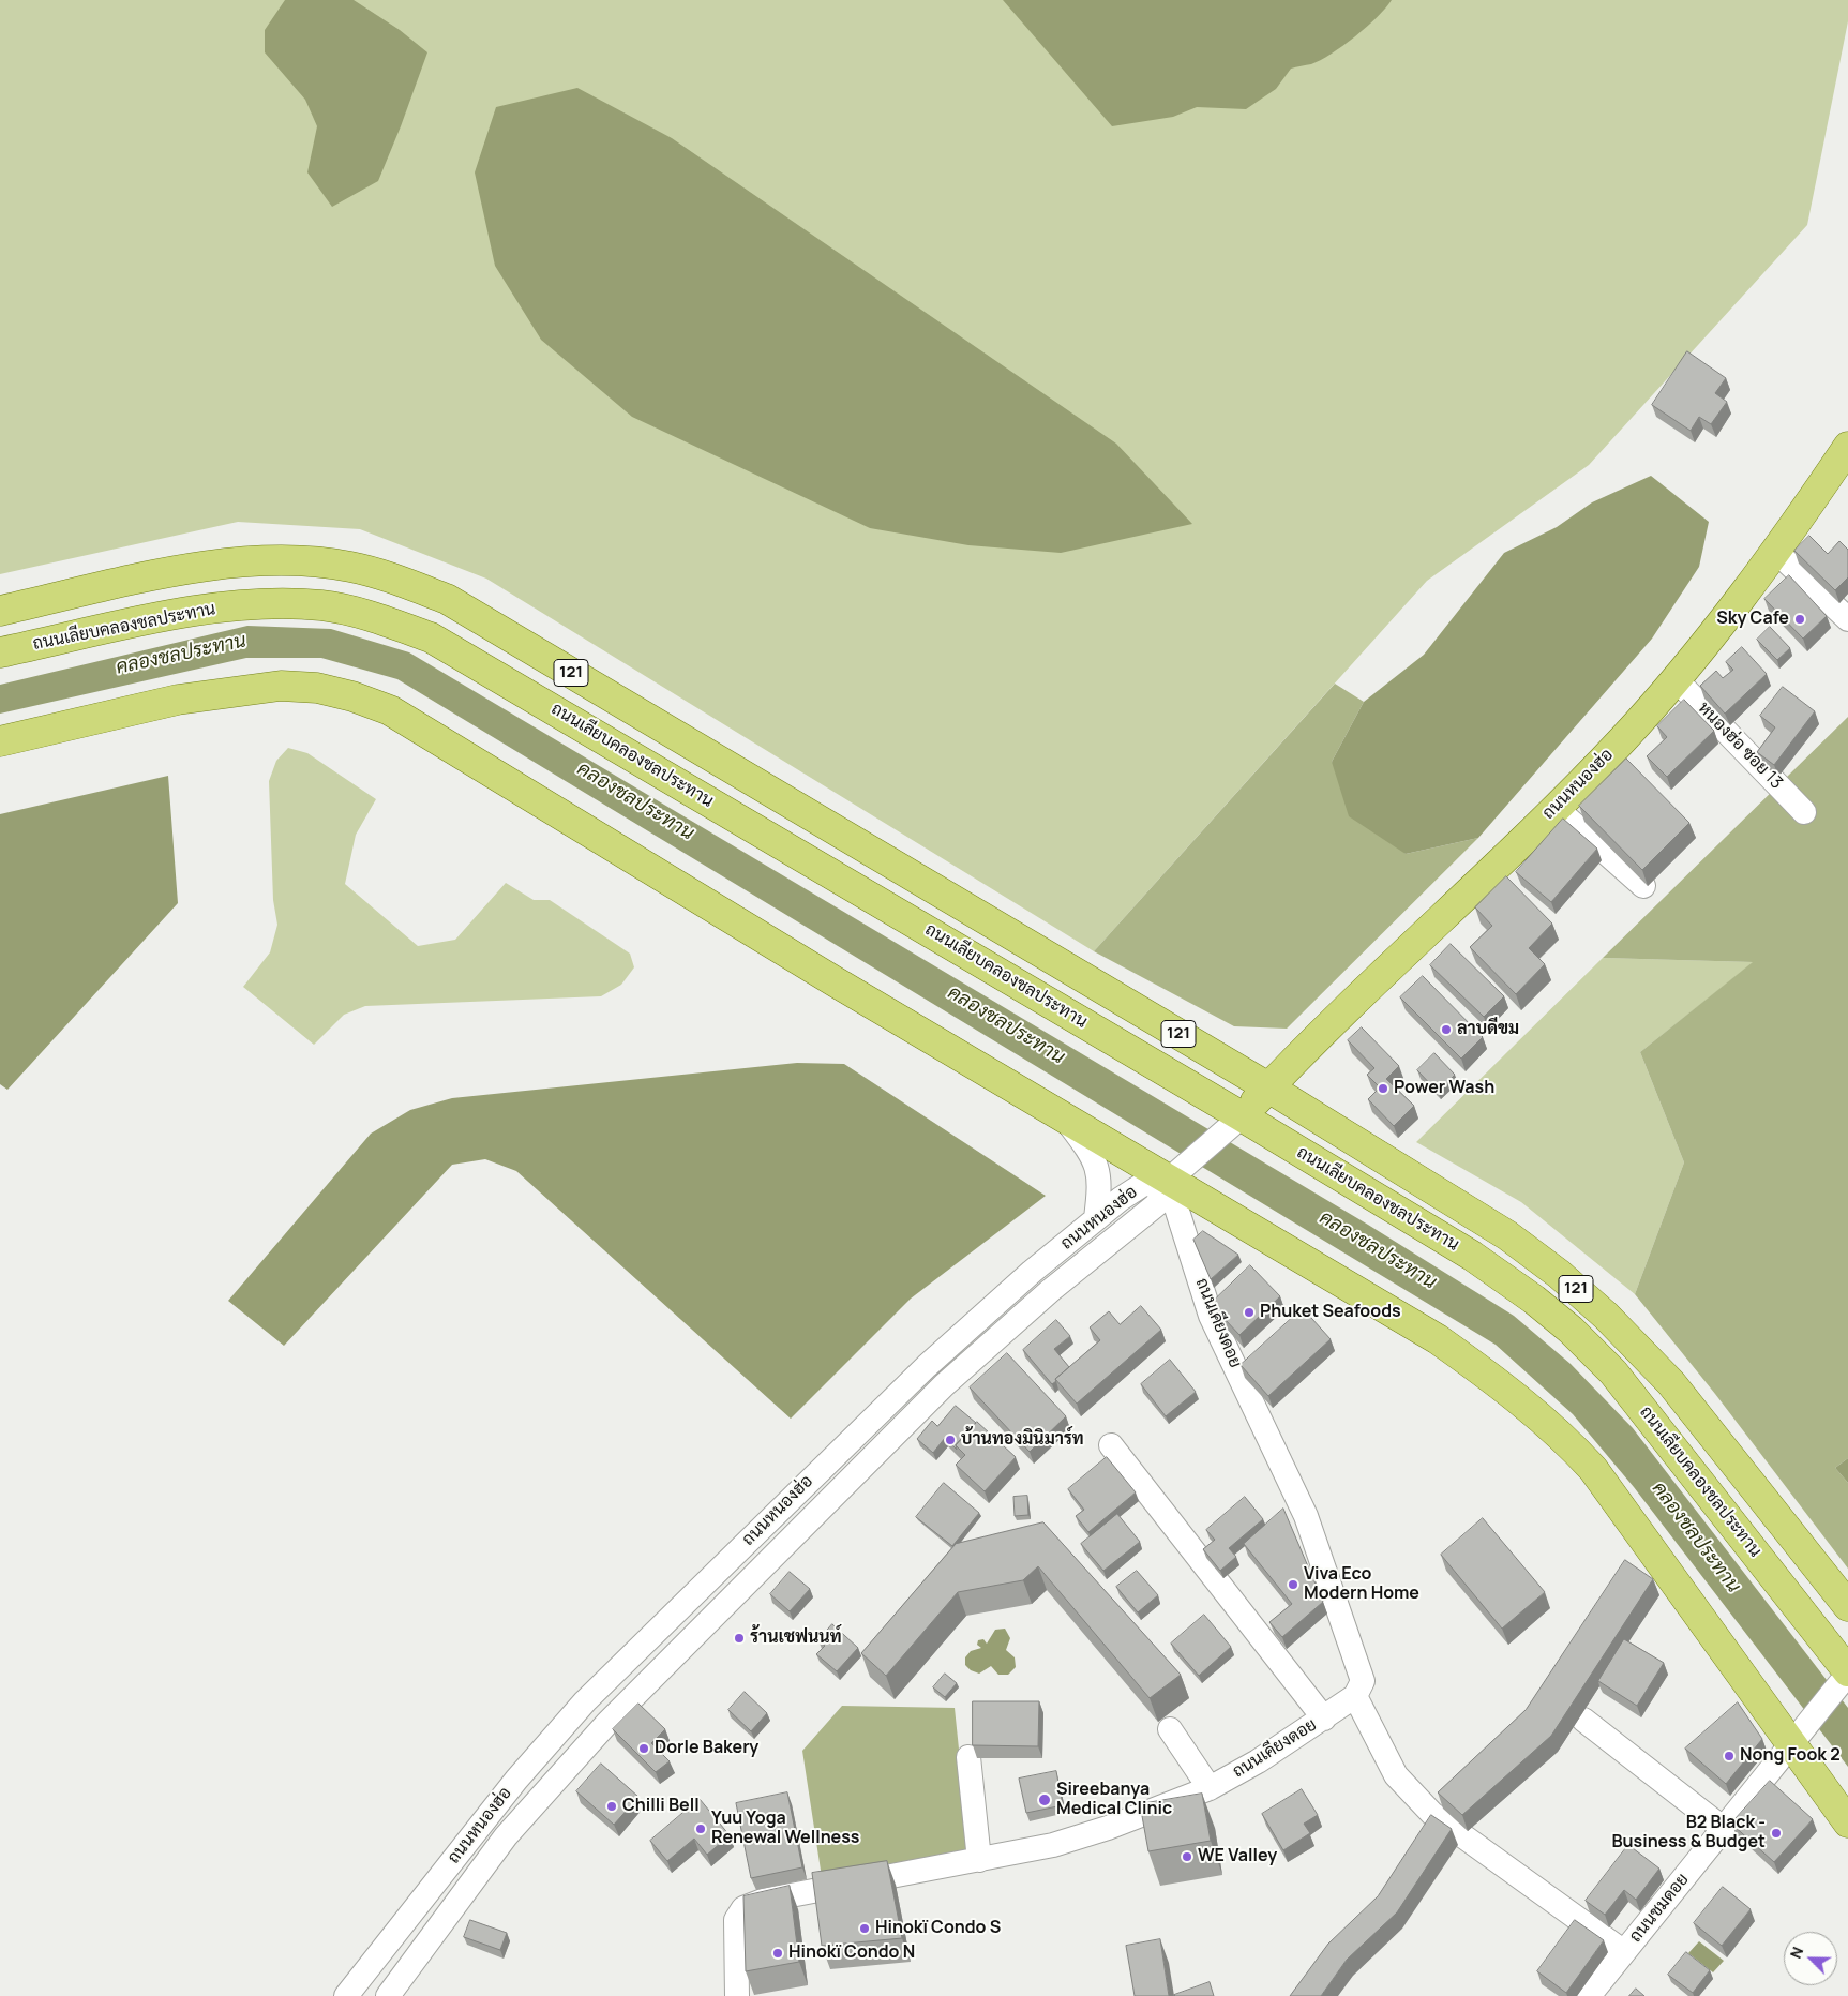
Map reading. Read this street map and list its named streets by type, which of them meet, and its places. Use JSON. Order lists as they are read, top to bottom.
{
  "streets": {
    "main road": ["ถนนเลียบคลองชลประทาน", "121", "ถนนหนองฮ่อ"],
    "street": ["หนองฮ่อ ซอย 13", "ถนนเคียงดอย", "ถนนชมดอย"]
  },
  "crossings": [
    ["ถนนเลียบคลองชลประทาน", "ถนนหนองฮ่อ"],
    ["ถนนเลียบคลองชลประทาน", "ถนนชมดอย"],
    ["หนองฮ่อ ซอย 13", "ถนนหนองฮ่อ"],
    ["ถนนหนองฮ่อ", "ถนนเคียงดอย"]
  ],
  "water": ["คลองชลประทาน"],
  "places": [
    "Sky Cafe",
    "ลาบดีขม",
    "Power Wash",
    "Phuket Seafoods",
    "บ้านทองมินิมาร์ท",
    "Viva Eco Modern Home",
    "ร้านเชฟนนท์",
    "Dorle Bakery",
    "Nong Fook 2",
    "Sireebanya Medical Clinic",
    "Chilli Bell",
    "Yuu Yoga Renewal Wellness",
    "B2 Black - Business & Budget",
    "WE Valley",
    "Hinokï Condo S",
    "Hinokï Condo N"
  ],
  "north": "top left"
}
